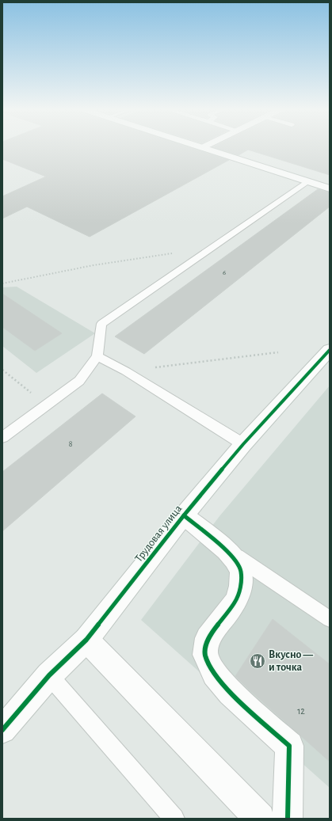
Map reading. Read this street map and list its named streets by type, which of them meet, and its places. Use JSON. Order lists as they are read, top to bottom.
{
  "streets": {
    "street": ["Трудовая улица"]
  },
  "places": {
    "restaurant": ["Вкусно — и точка"]
  },
  "house_numbers": ["6", "8", "12"]
}
